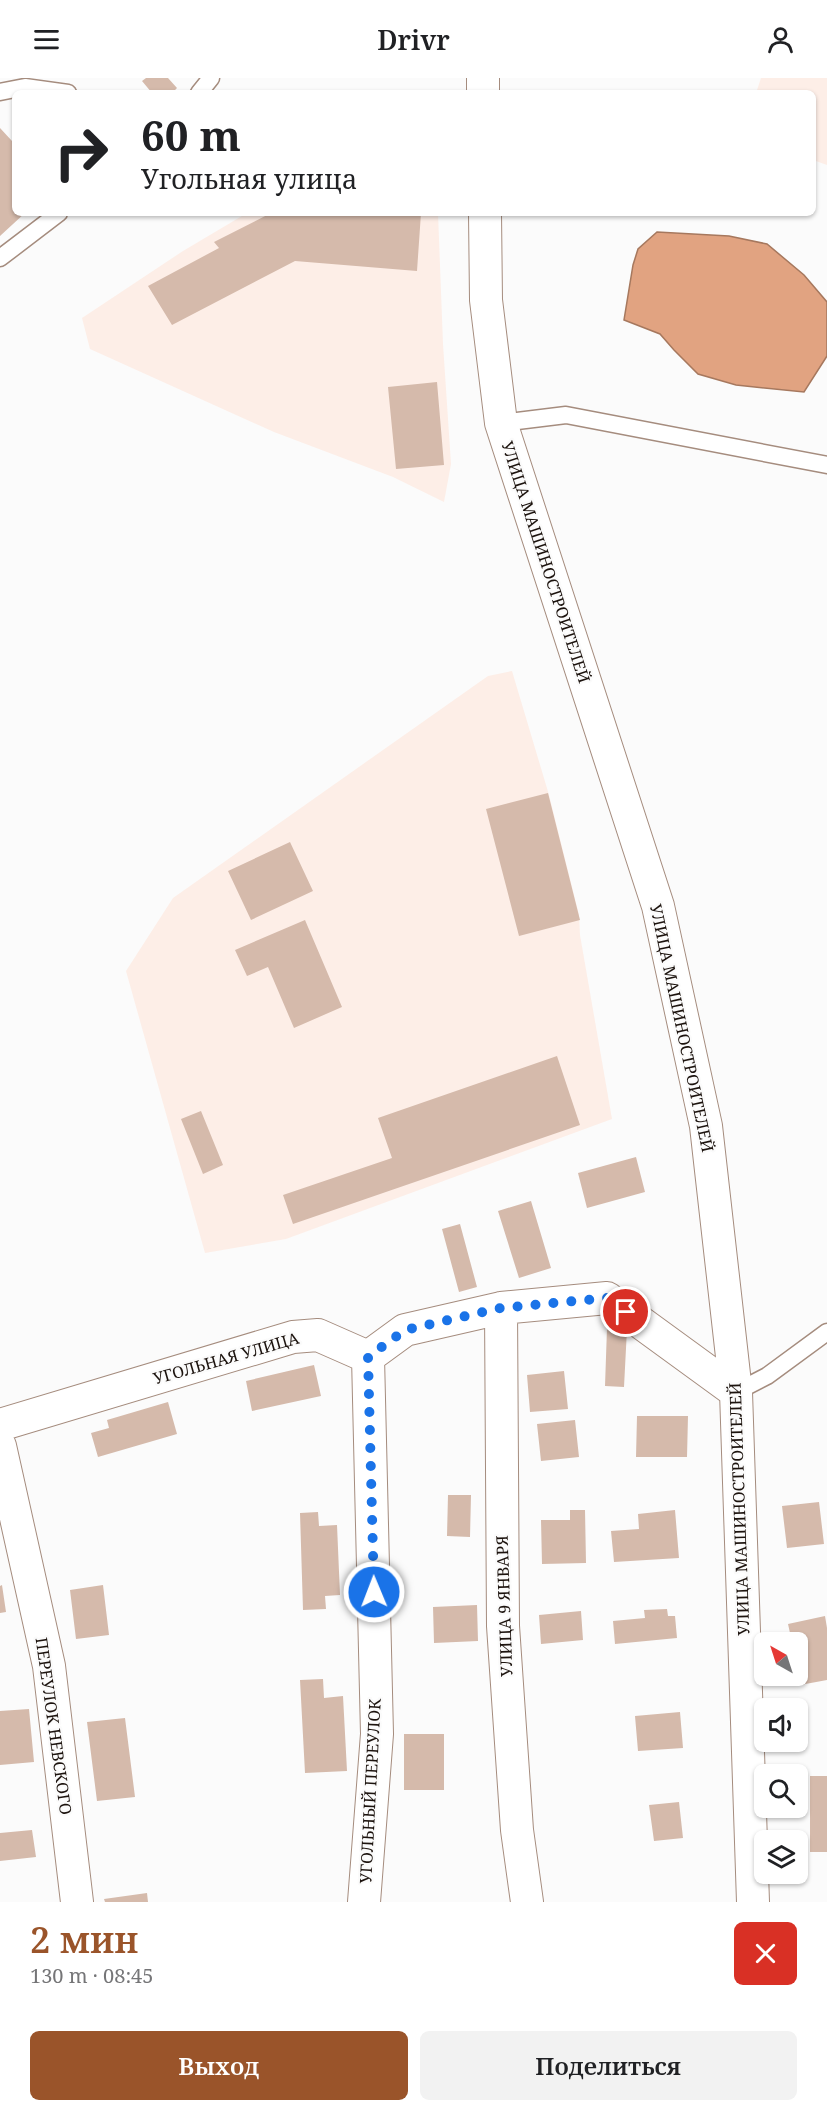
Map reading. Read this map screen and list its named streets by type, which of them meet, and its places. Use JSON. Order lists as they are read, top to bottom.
{
  "streets": {
    "street": [
      "УЛИЦА МАШИНОСТРОИТЕЛЕЙ",
      "УГОЛЬНАЯ УЛИЦА",
      "УЛИЦА 9 ЯНВАРЯ",
      "ПЕРЕУЛОК НЕВСКОГО",
      "УГОЛЬНЫЙ ПЕРЕУЛОК"
    ]
  },
  "crossings": [
    ["УГОЛЬНАЯ УЛИЦА", "УГОЛЬНЫЙ ПЕРЕУЛОК"]
  ],
  "north": "top left",
  "page": {
    "header": "Drivr",
    "turn": ["60 m", "Угольная улица"],
    "heading": ["2 мин", "130 m · 08:45"],
    "buttons": ["Выход", "Поделиться"]
  }
}
